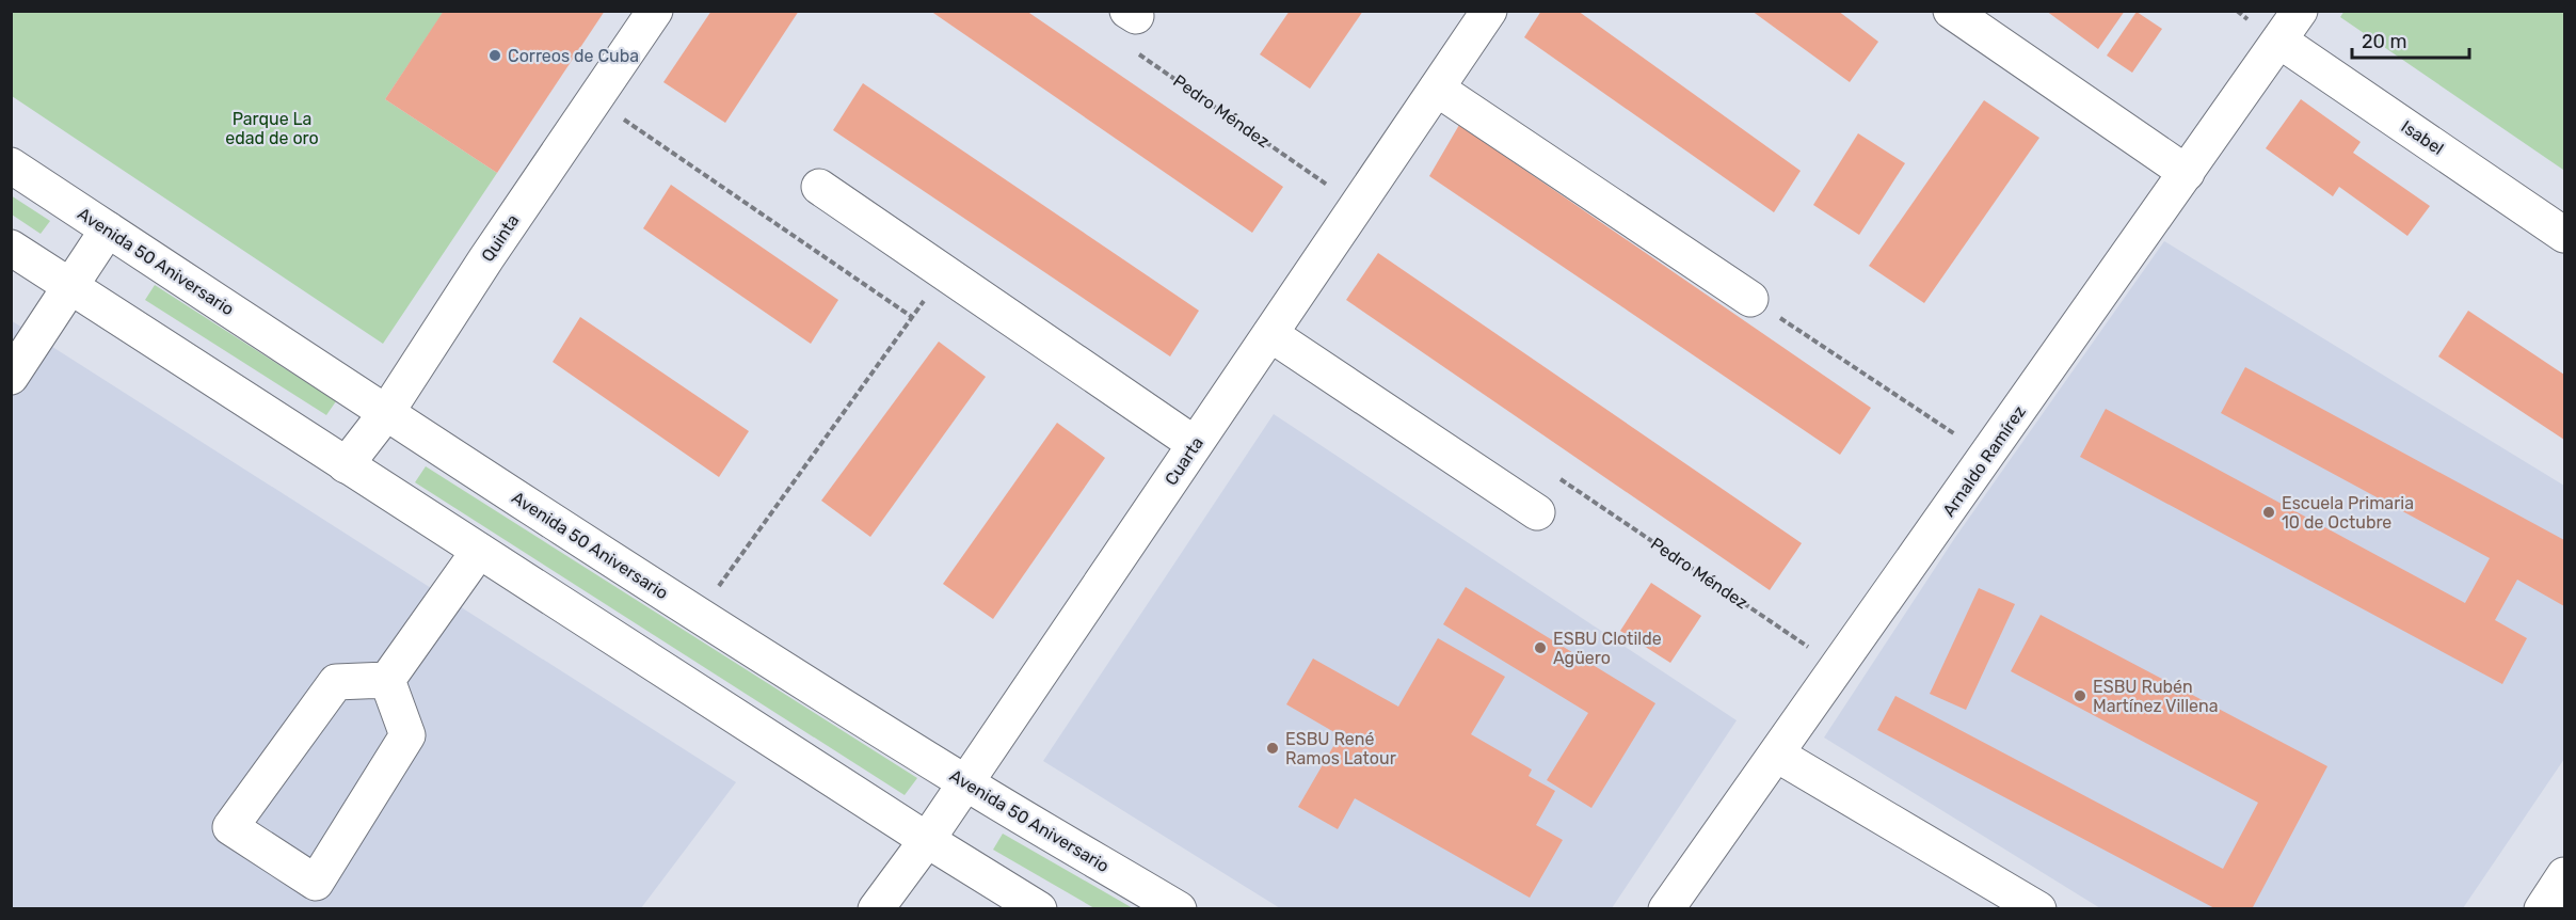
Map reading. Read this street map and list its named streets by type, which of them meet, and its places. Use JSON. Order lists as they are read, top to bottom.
{
  "streets": {
    "street": [
      "Isabel",
      "Quinta",
      "Avenida 50 Aniversario",
      "Cuarta",
      "Arnaldo Ramírez"
    ],
    "path": ["Pedro Méndez"]
  },
  "crossings": [
    ["Pedro Méndez", "Cuarta"],
    ["Pedro Méndez", "Arnaldo Ramírez"],
    ["Isabel", "Arnaldo Ramírez"],
    ["Quinta", "Avenida 50 Aniversario"],
    ["Avenida 50 Aniversario", "Cuarta"]
  ],
  "parks": ["Parque La edad de oro"],
  "places": [
    "Correos de Cuba",
    "Escuela Primaria 10 de Octubre",
    "ESBU Clotilde Agüero",
    "ESBU Rubén Martínez Villena",
    "ESBU René Ramos Latour"
  ],
  "scale_bar": "20 m"
}
